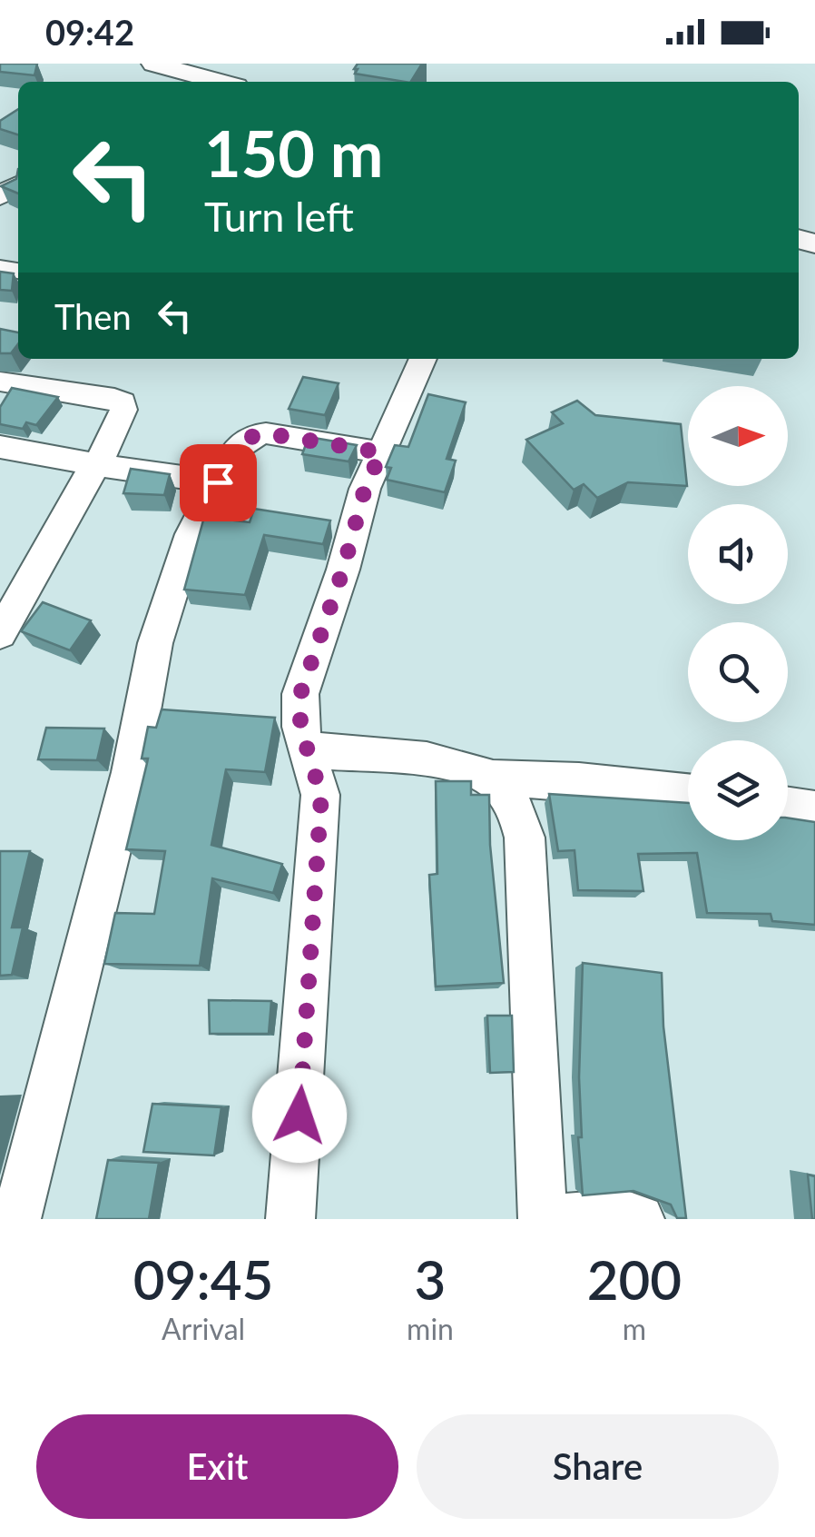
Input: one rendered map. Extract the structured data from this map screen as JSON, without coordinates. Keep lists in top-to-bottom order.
{
  "north": "right",
  "page": {
    "status": "09:42",
    "turn": ["150 m", "Turn left"],
    "then": "Then",
    "eta": [
      "09:45",
      "Arrival",
      "3",
      "min",
      "200",
      "m"
    ],
    "buttons": ["Exit", "Share"]
  }
}
